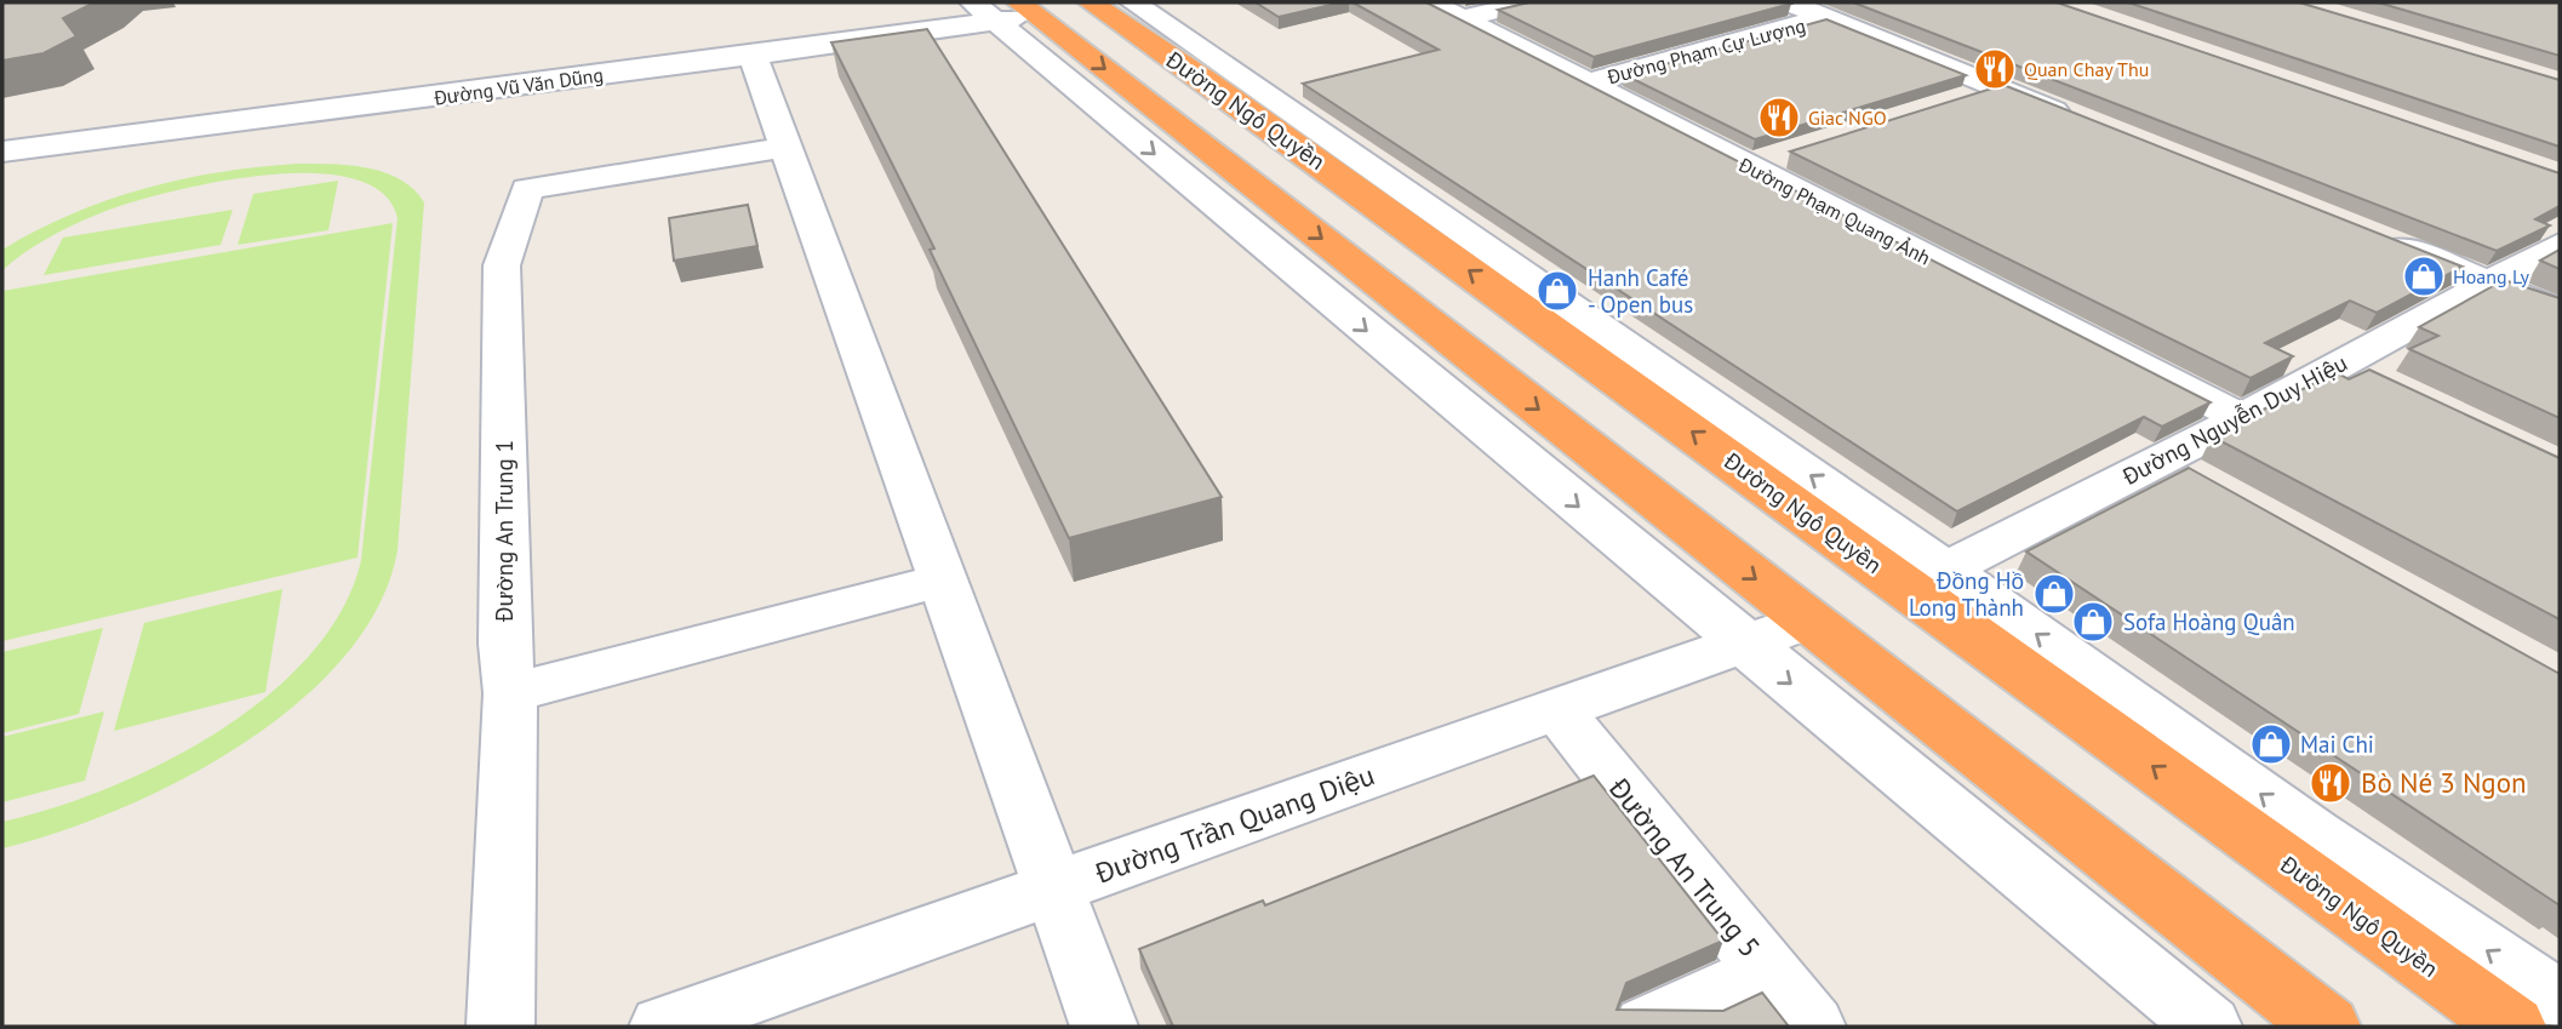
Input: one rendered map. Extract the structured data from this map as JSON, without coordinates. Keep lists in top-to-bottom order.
{
  "streets": {
    "highway": ["Đường Ngô Quyền"],
    "street": [
      "Đường Phạm Cự Lượng",
      "Đường Vũ Văn Dũng",
      "Đường Phạm Quang Ảnh",
      "Đường Nguyễn Duy Hiệu",
      "Đường An Trung 1",
      "Đường Trần Quang Diệu",
      "Đường An Trung 5"
    ]
  },
  "crossings": [
    ["Đường Phạm Cự Lượng", "Đường Phạm Quang Ảnh"],
    ["Đường Ngô Quyền", "Đường Nguyễn Duy Hiệu"],
    ["Đường Phạm Quang Ảnh", "Đường Nguyễn Duy Hiệu"],
    ["Đường Trần Quang Diệu", "Đường An Trung 5"]
  ],
  "places": {
    "restaurant": ["Quan Chay Thu", "Giac NGO", "Bò Né 3 Ngon"],
    "shop": [
      "Hoang Ly",
      "Hanh Café - Open bus",
      "Đồng Hồ Long Thành",
      "Sofa Hoàng Quân",
      "Mai Chi"
    ]
  }
}
